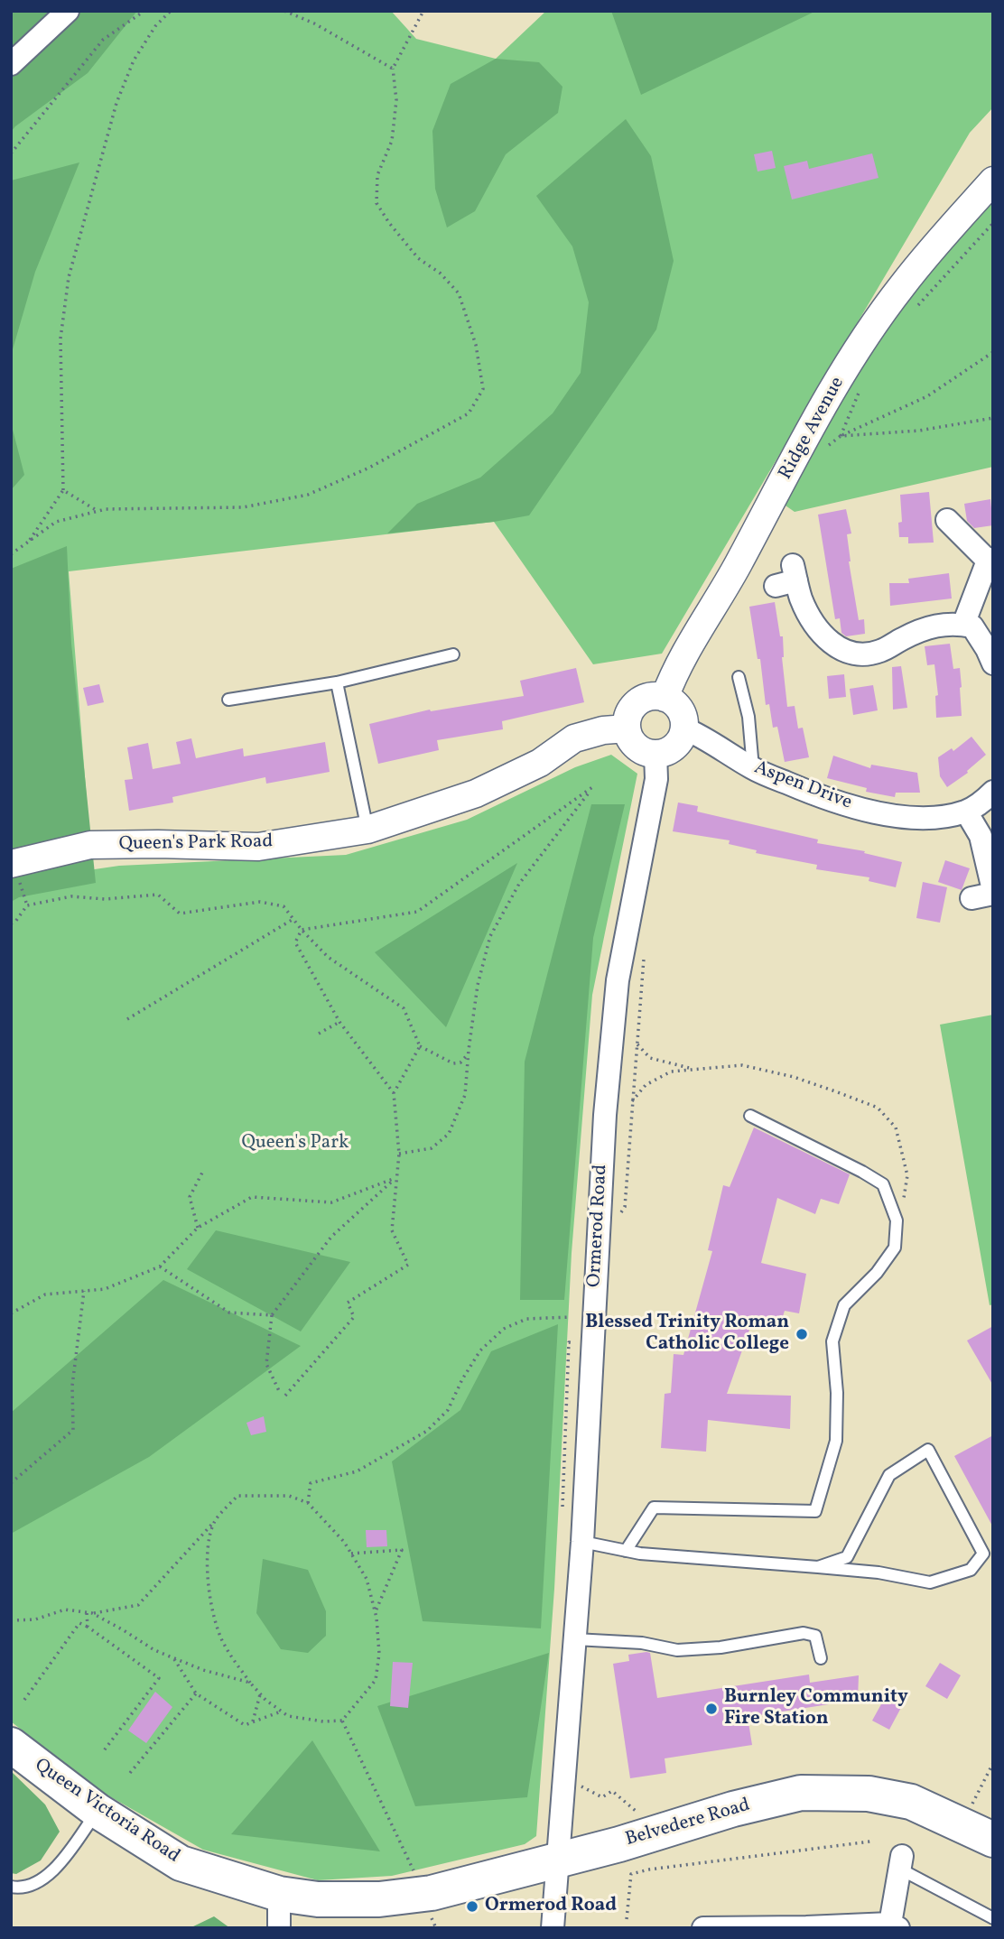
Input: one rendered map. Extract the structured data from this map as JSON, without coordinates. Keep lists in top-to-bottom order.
{
  "streets": {
    "highway": ["Queen Victoria Road", "Belvedere Road"],
    "street": [
      "Ridge Avenue",
      "Aspen Drive",
      "Queen's Park Road",
      "Ormerod Road"
    ]
  },
  "crossings": [
    ["Ridge Avenue", "Aspen Drive"],
    ["Ridge Avenue", "Queen's Park Road"],
    ["Ridge Avenue", "Ormerod Road"],
    ["Aspen Drive", "Queen's Park Road"],
    ["Aspen Drive", "Ormerod Road"],
    ["Queen's Park Road", "Ormerod Road"],
    ["Ormerod Road", "Belvedere Road"],
    ["Queen Victoria Road", "Belvedere Road"]
  ],
  "parks": ["Queen's Park"],
  "places": ["Blessed Trinity Roman Catholic College", "Burnley Community Fire Station", "Ormerod Road"]
}
